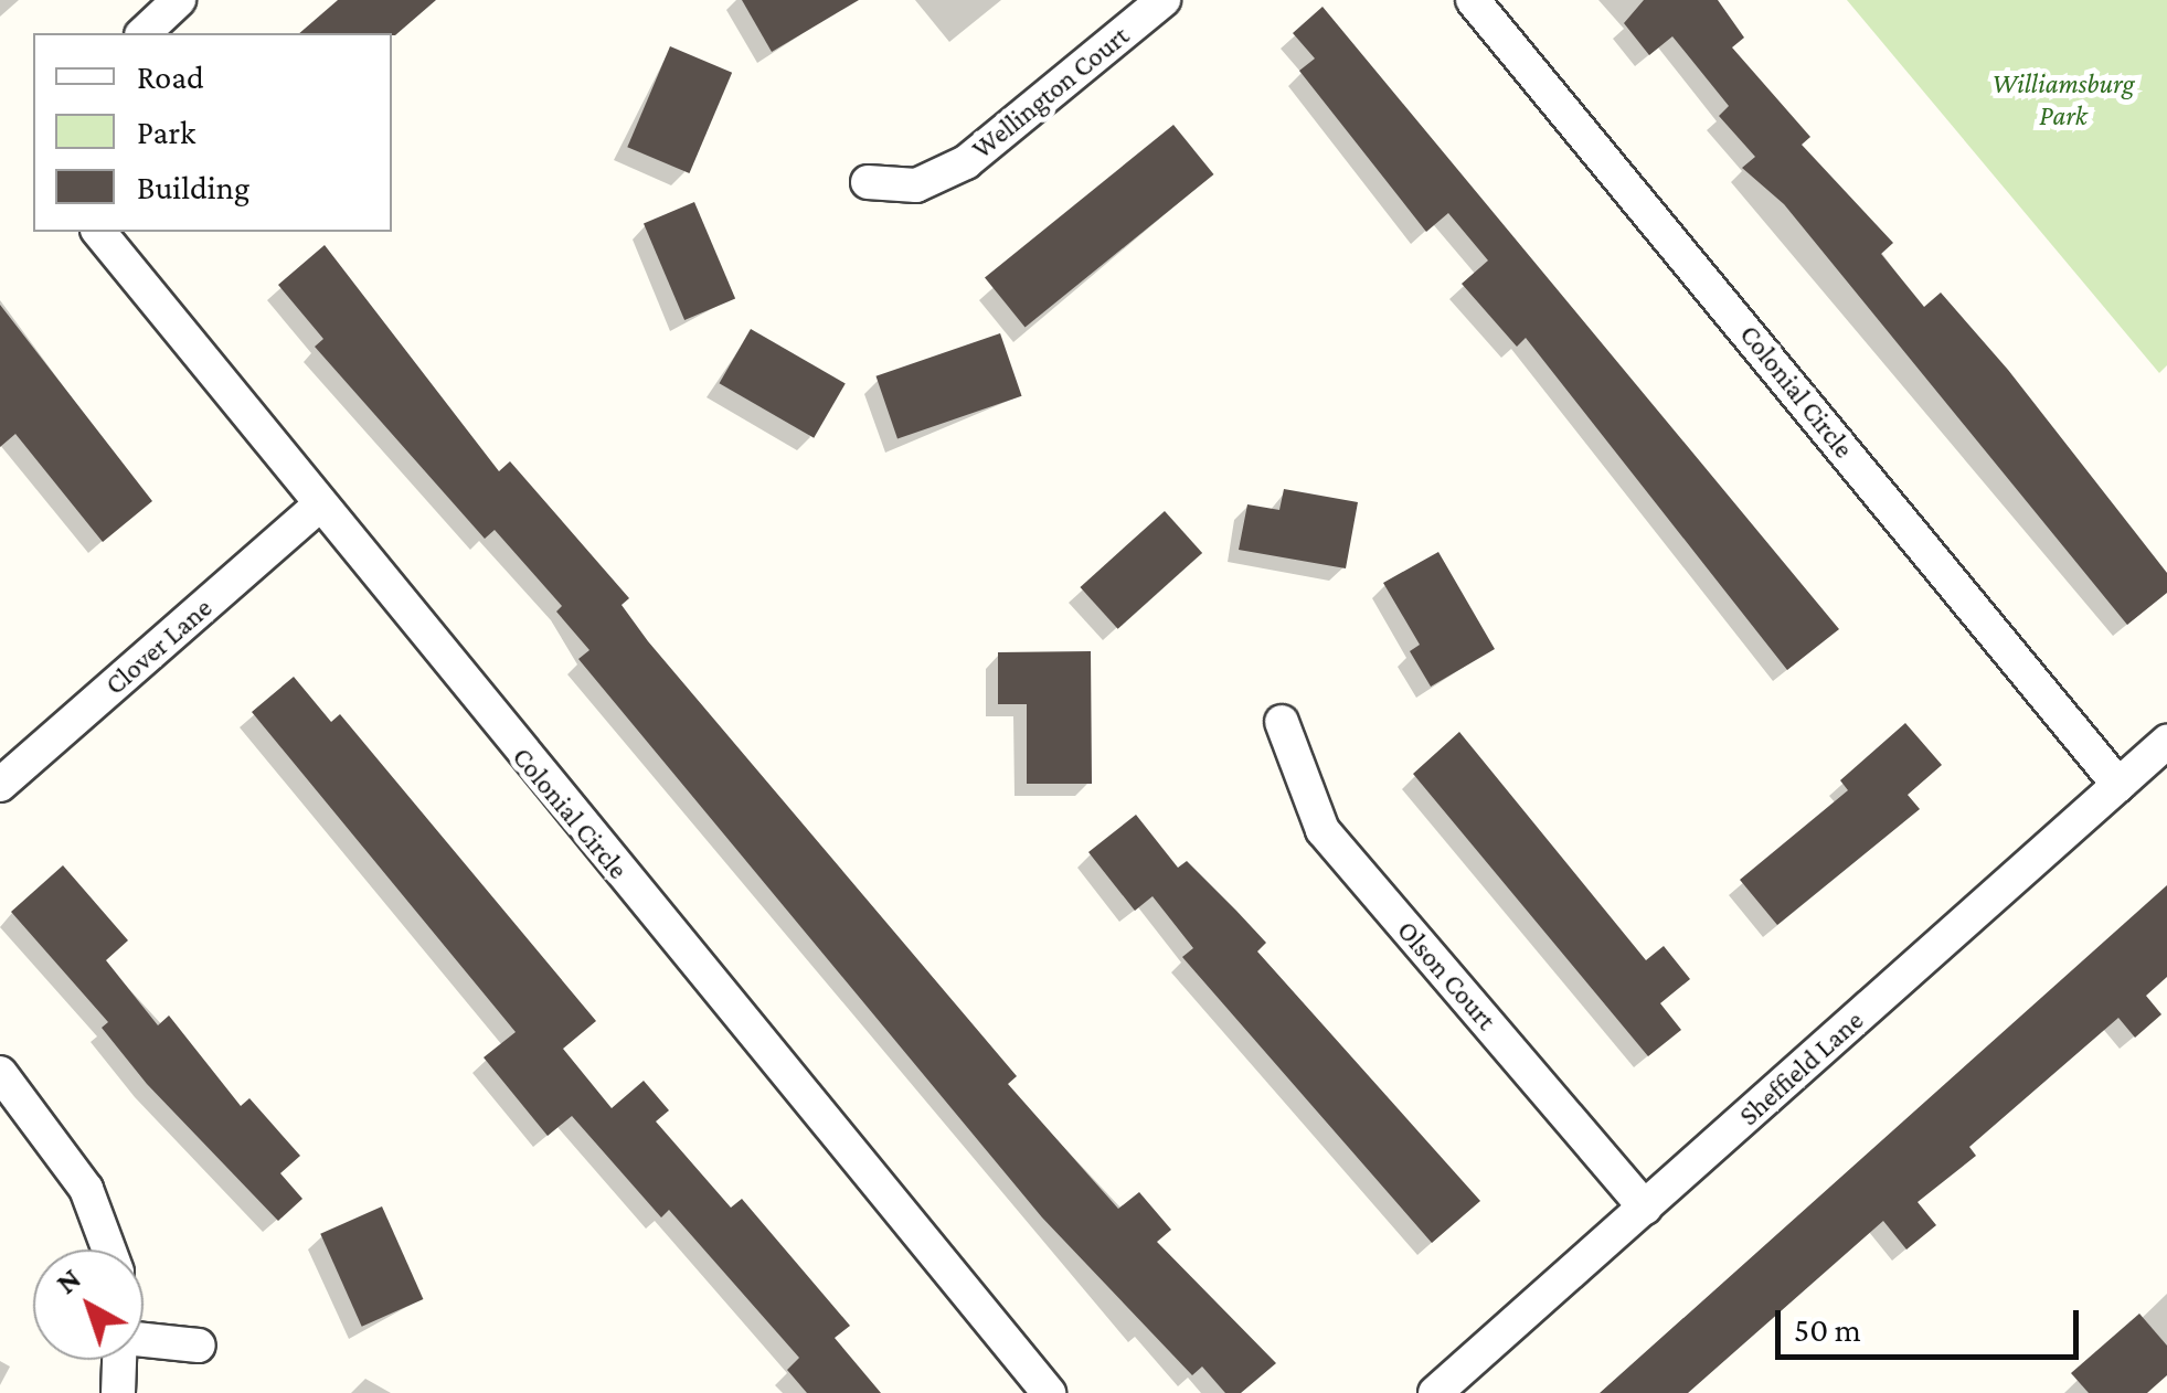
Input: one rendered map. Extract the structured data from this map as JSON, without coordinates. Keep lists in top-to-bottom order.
{
  "streets": {
    "street": [
      "Wellington Court",
      "Colonial Circle",
      "Clover Lane",
      "Olson Court",
      "Sheffield Lane"
    ]
  },
  "crossings": [
    ["Colonial Circle", "Clover Lane"],
    ["Colonial Circle", "Sheffield Lane"],
    ["Olson Court", "Sheffield Lane"]
  ],
  "parks": ["Williamsburg Park"],
  "legend": ["Road", "Park", "Building"],
  "scale_bar": "50 m",
  "north": "top left"
}
